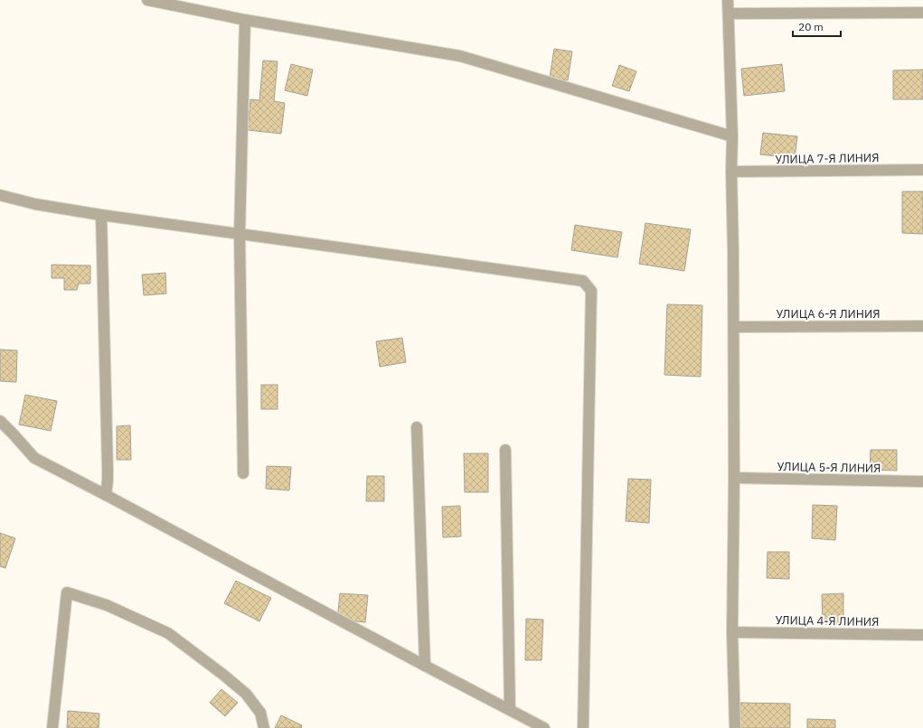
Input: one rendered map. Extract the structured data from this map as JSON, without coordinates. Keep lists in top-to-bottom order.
{
  "streets": {
    "street": [
      "УЛИЦА 7-Я ЛИНИЯ",
      "УЛИЦА 6-Я ЛИНИЯ",
      "УЛИЦА 5-Я ЛИНИЯ",
      "УЛИЦА 4-Я ЛИНИЯ"
    ]
  },
  "scale_bar": "20 m"
}
